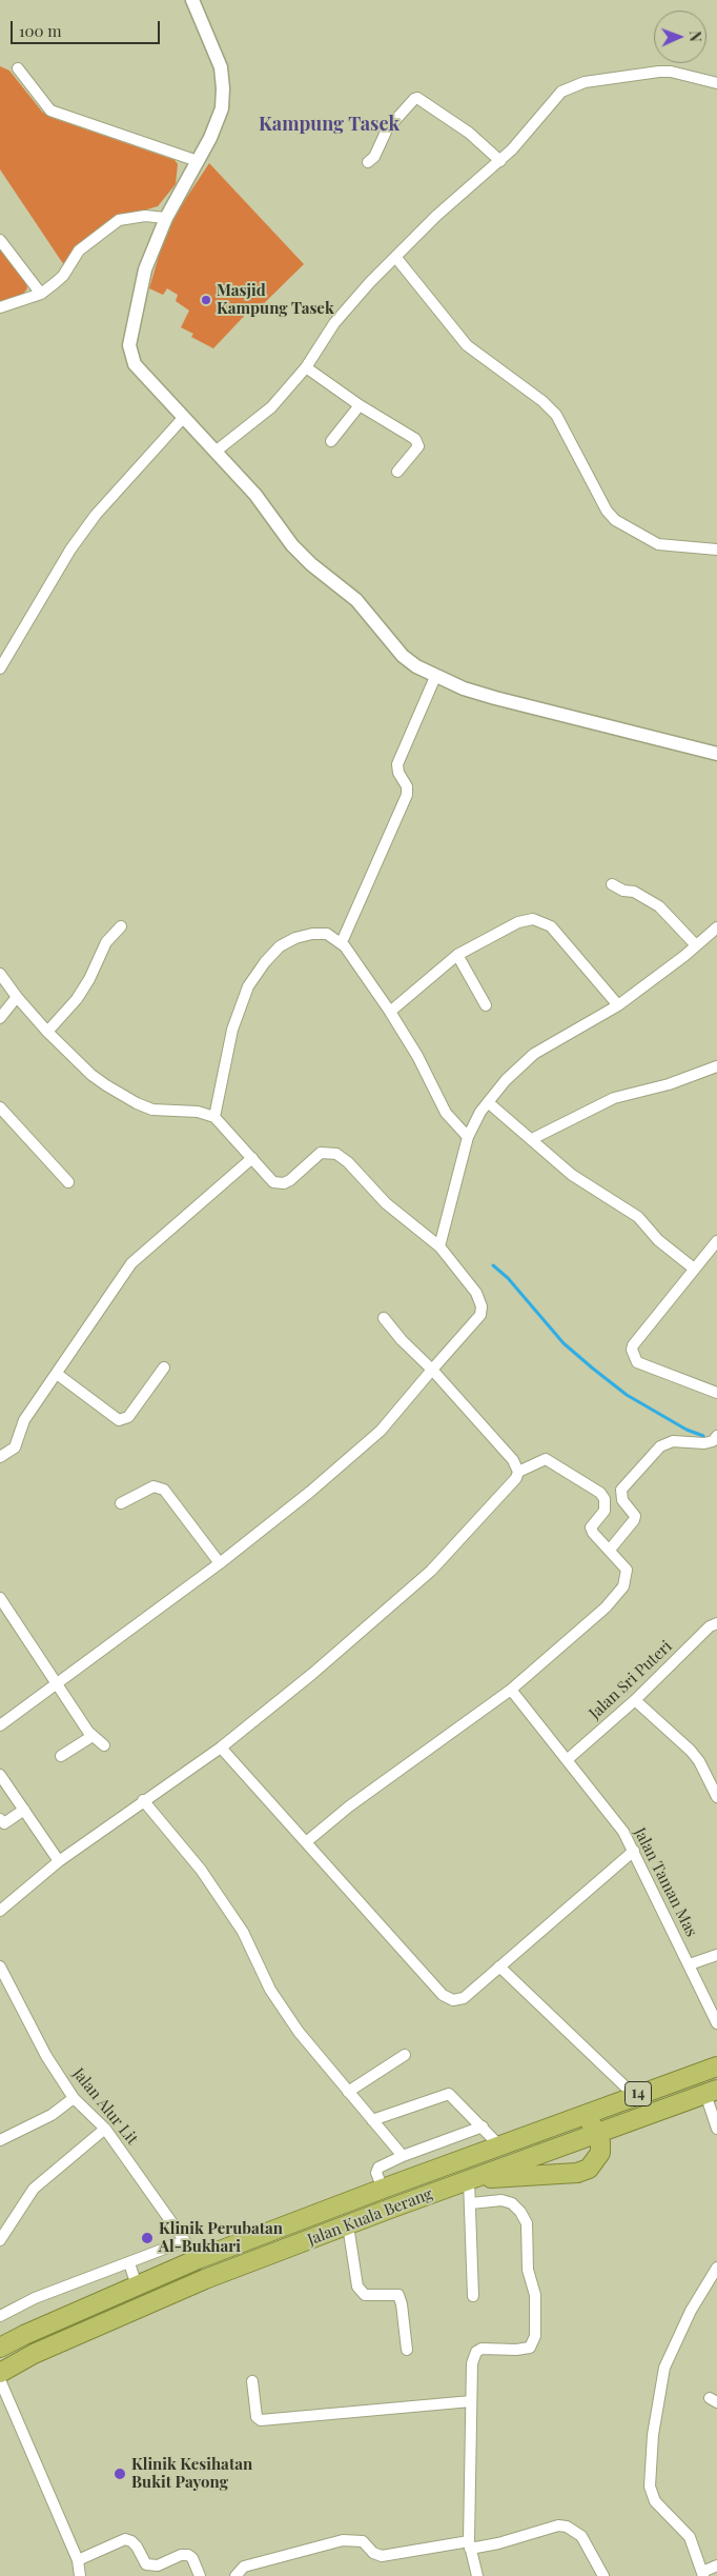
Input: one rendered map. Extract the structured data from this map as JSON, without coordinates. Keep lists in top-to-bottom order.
{
  "streets": {
    "highway": ["14", "Jalan Kuala Berang"],
    "street": ["Jalan Sri Puteri", "Jalan Taman Mas", "Jalan Alur Lit"]
  },
  "crossings": [
    ["Jalan Sri Puteri", "Jalan Taman Mas"],
    ["Jalan Alur Lit", "Jalan Kuala Berang"]
  ],
  "districts": ["Kampung Tasek"],
  "places": ["Masjid Kampung Tasek", "Klinik Perubatan Al-Bukhari", "Klinik Kesihatan Bukit Payong"],
  "scale_bar": "100 m",
  "north": "right"
}
